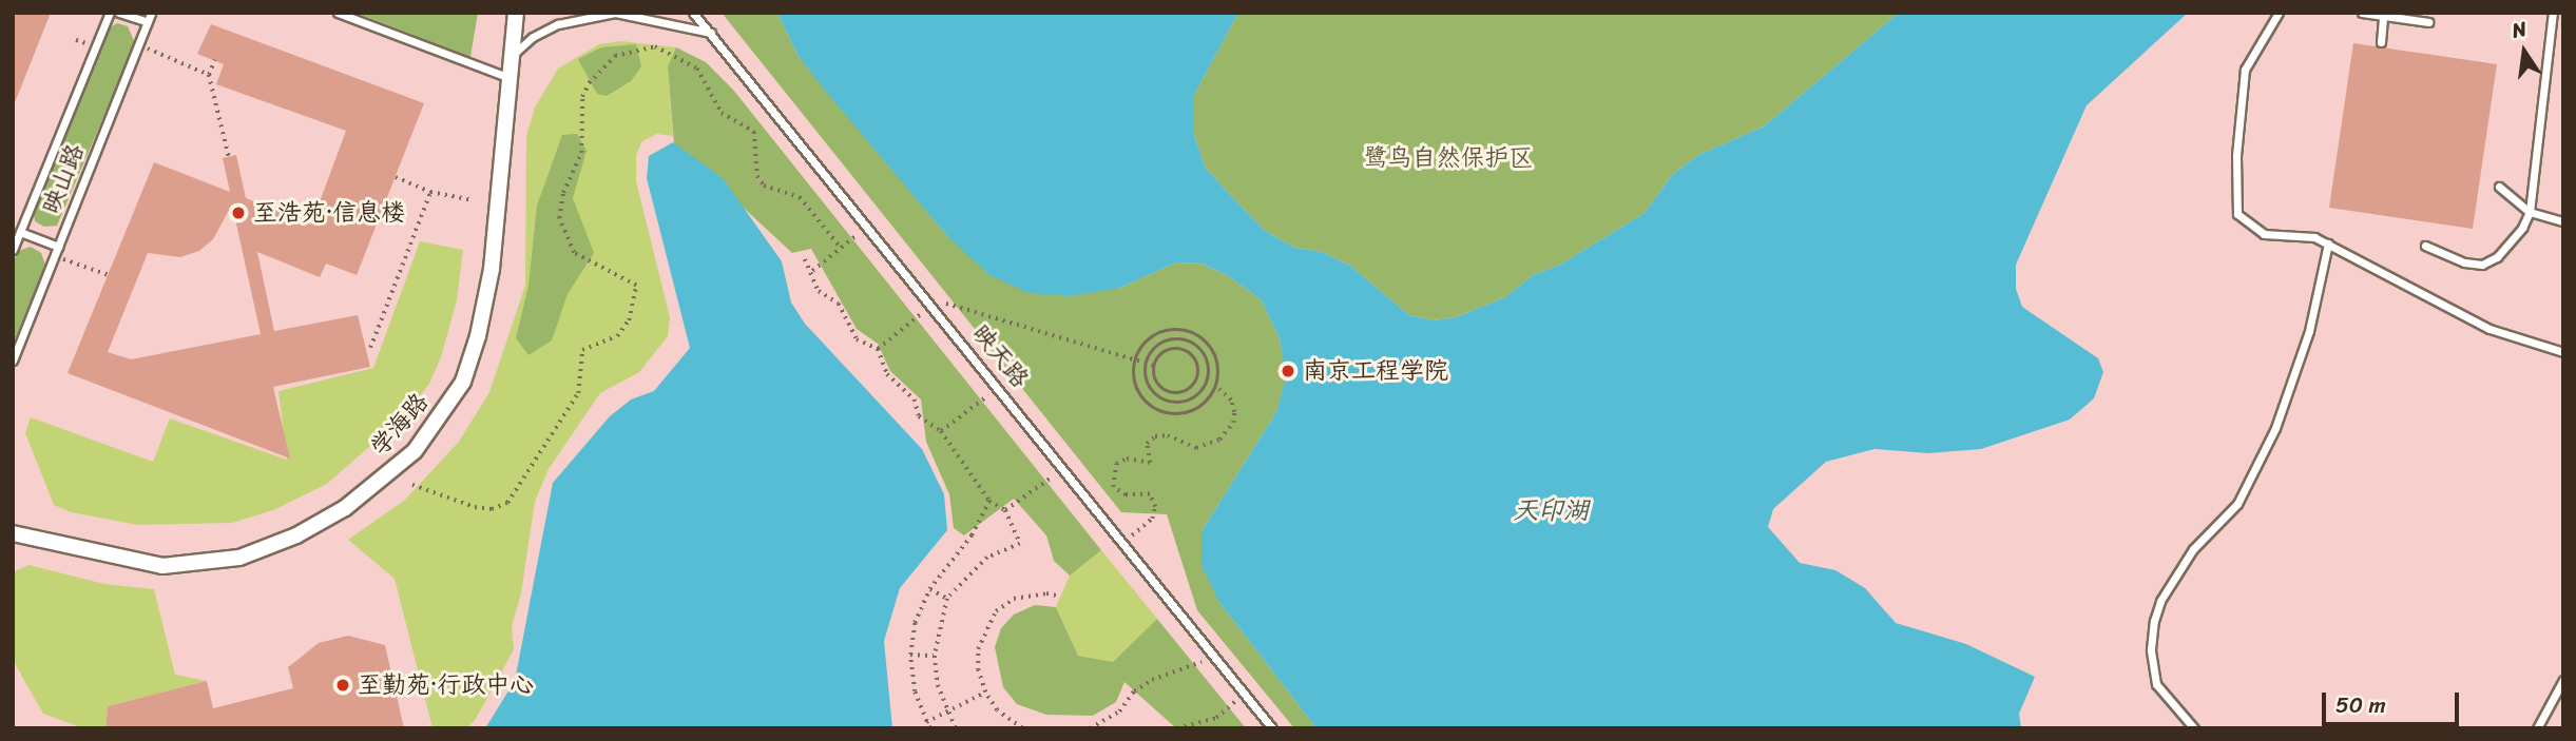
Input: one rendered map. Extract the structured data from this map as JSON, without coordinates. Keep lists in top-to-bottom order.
{
  "streets": {
    "street": ["学海路"],
    "lane": ["映山路", "映天路"]
  },
  "water": ["天印湖"],
  "parks": ["鹭鸟自然保护区"],
  "places": ["至浩苑·信息楼", "南京工程学院", "至勤苑·行政中心"],
  "scale_bar": "50 m",
  "north": "top"
}
